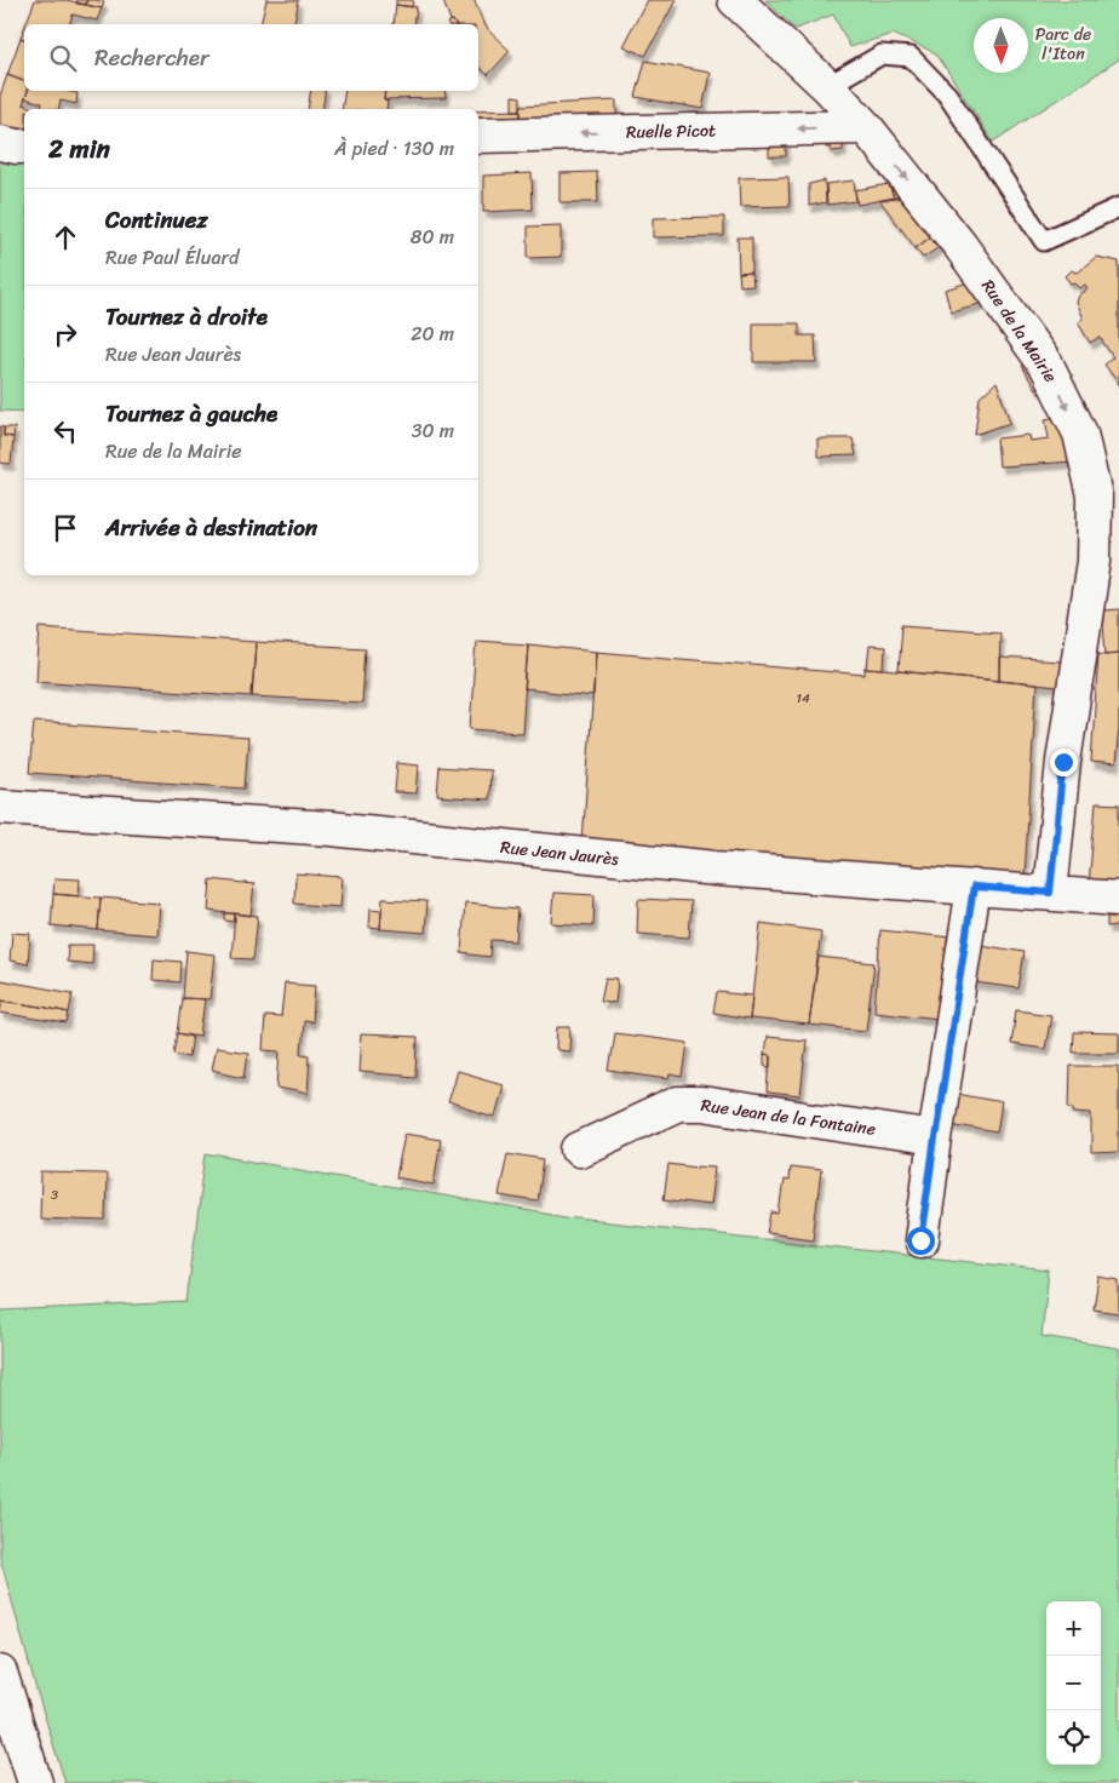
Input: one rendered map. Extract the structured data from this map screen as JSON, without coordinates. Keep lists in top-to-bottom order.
{
  "streets": {
    "street": [
      "Ruelle Picot",
      "Rue de la Mairie",
      "Rue Jean Jaurès",
      "Rue Jean de la Fontaine"
    ]
  },
  "crossings": [
    ["Ruelle Picot", "Rue de la Mairie"],
    ["Rue de la Mairie", "Rue Jean Jaurès"]
  ],
  "one_way": ["Ruelle Picot", "Rue de la Mairie"],
  "parks": ["Parc de l'Iton"],
  "house_numbers": ["14", "3"],
  "north": "bottom",
  "page": {
    "search": "Rechercher",
    "heading": ["2 min", "À pied · 130 m"],
    "list": [
      ["Continuez", "Rue Paul Éluard", "80 m"],
      ["Tournez à droite", "Rue Jean Jaurès", "20 m"],
      ["Tournez à gauche", "Rue de la Mairie", "30 m"],
      "Arrivée à destination"
    ],
    "map_buttons": ["+", "−"]
  }
}
